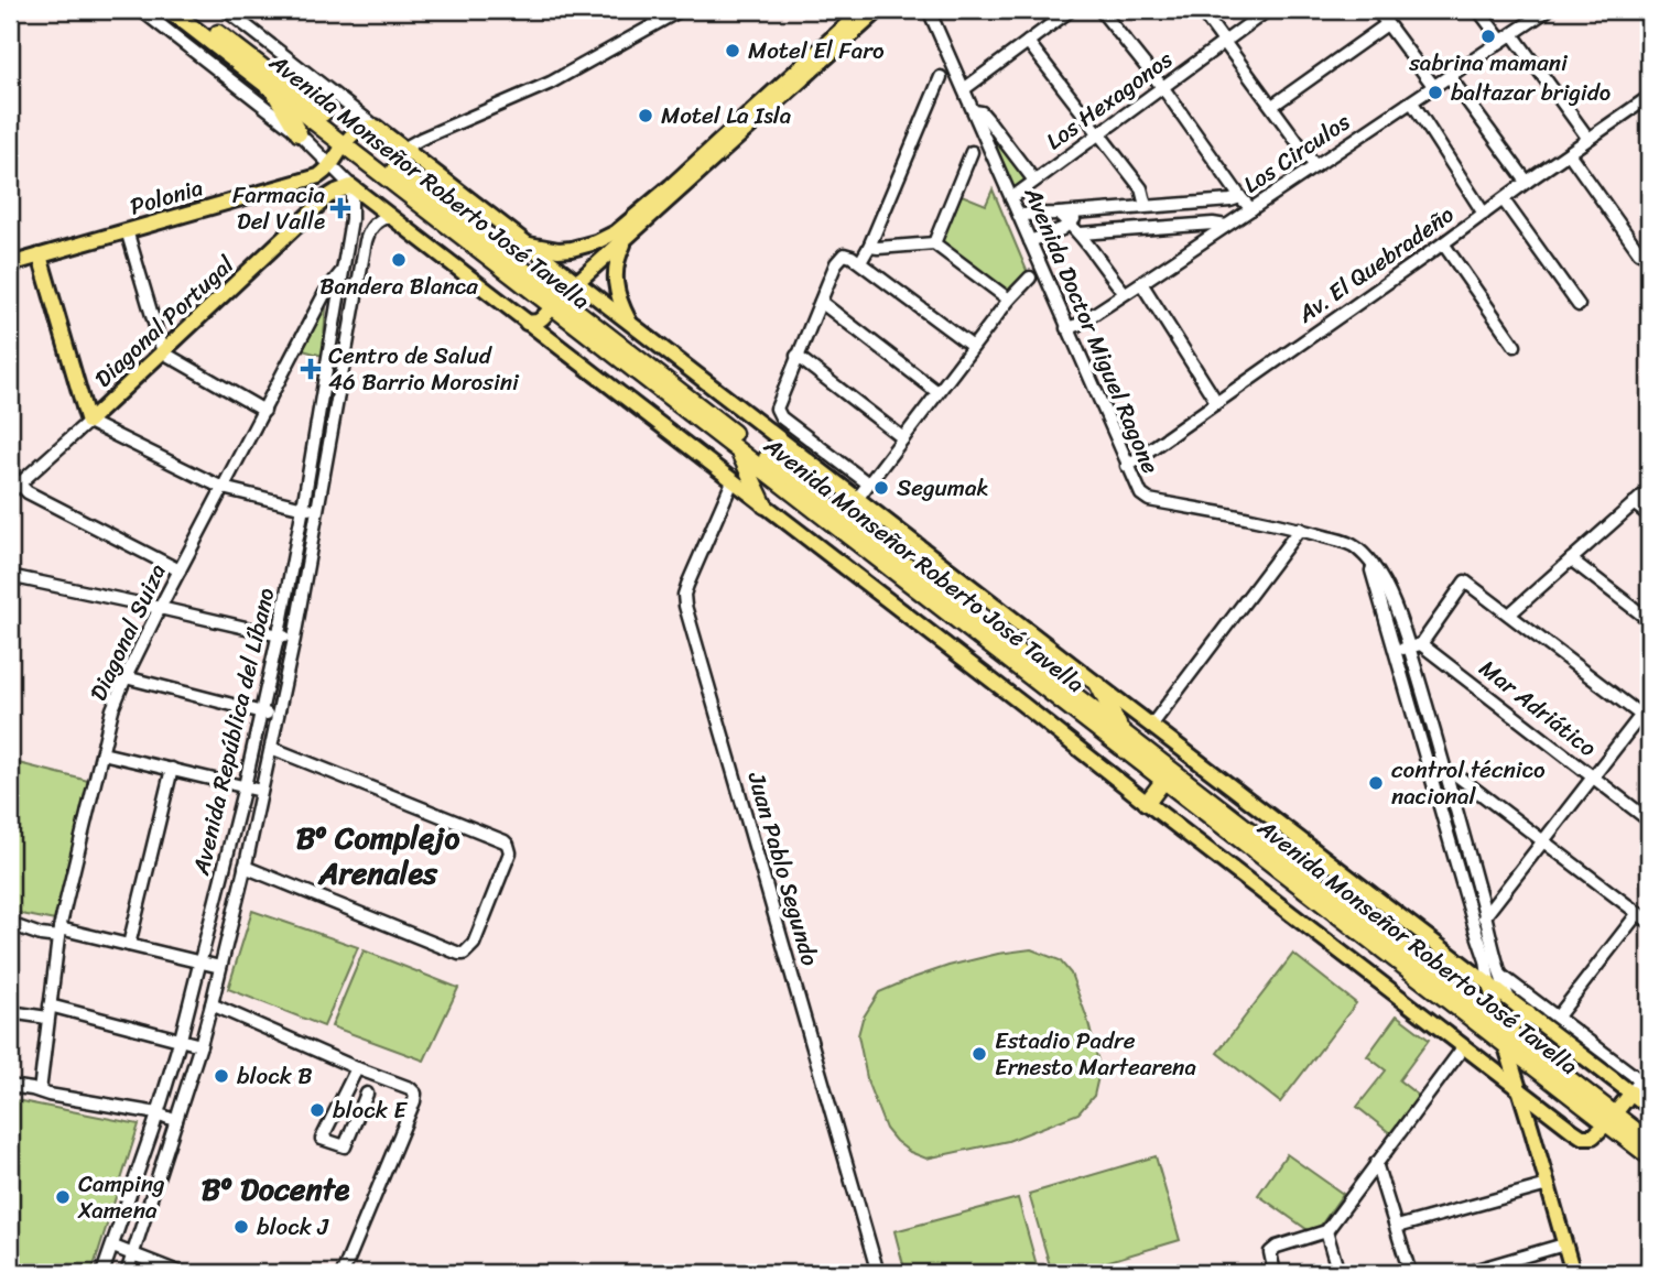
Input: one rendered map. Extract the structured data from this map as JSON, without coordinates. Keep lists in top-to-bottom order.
{
  "streets": {
    "highway": ["Avenida Monseñor Roberto José Tavella"],
    "main road": ["Polonia", "Diagonal Portugal"],
    "street": [
      "Los Hexagonos",
      "Los Circulos",
      "Av. El Quebradeño",
      "Avenida Doctor Miguel Ragone",
      "Diagonal Suiza",
      "Mar Adriático",
      "Avenida República del Líbano",
      "Juan Pablo Segundo"
    ]
  },
  "crossings": [
    ["Los Hexagonos", "Avenida Doctor Miguel Ragone"],
    ["Los Circulos", "Avenida Doctor Miguel Ragone"],
    ["Av. El Quebradeño", "Avenida Doctor Miguel Ragone"],
    ["Diagonal Portugal", "Avenida República del Líbano"],
    ["Diagonal Suiza", "Avenida República del Líbano"]
  ],
  "districts": ["Bº Complejo Arenales", "Bº Docente"],
  "places": {
    "other": [
      "sabrina mamani",
      "Motel El Faro",
      "baltazar brigido",
      "Motel La Isla",
      "Bandera Blanca",
      "Segumak",
      "control técnico nacional",
      "Estadio Padre Ernesto Martearena",
      "block B",
      "block E",
      "Camping Xamena",
      "block J"
    ],
    "health": ["Farmacia Del Valle", "Centro de Salud 46 Barrio Morosini"]
  }
}
